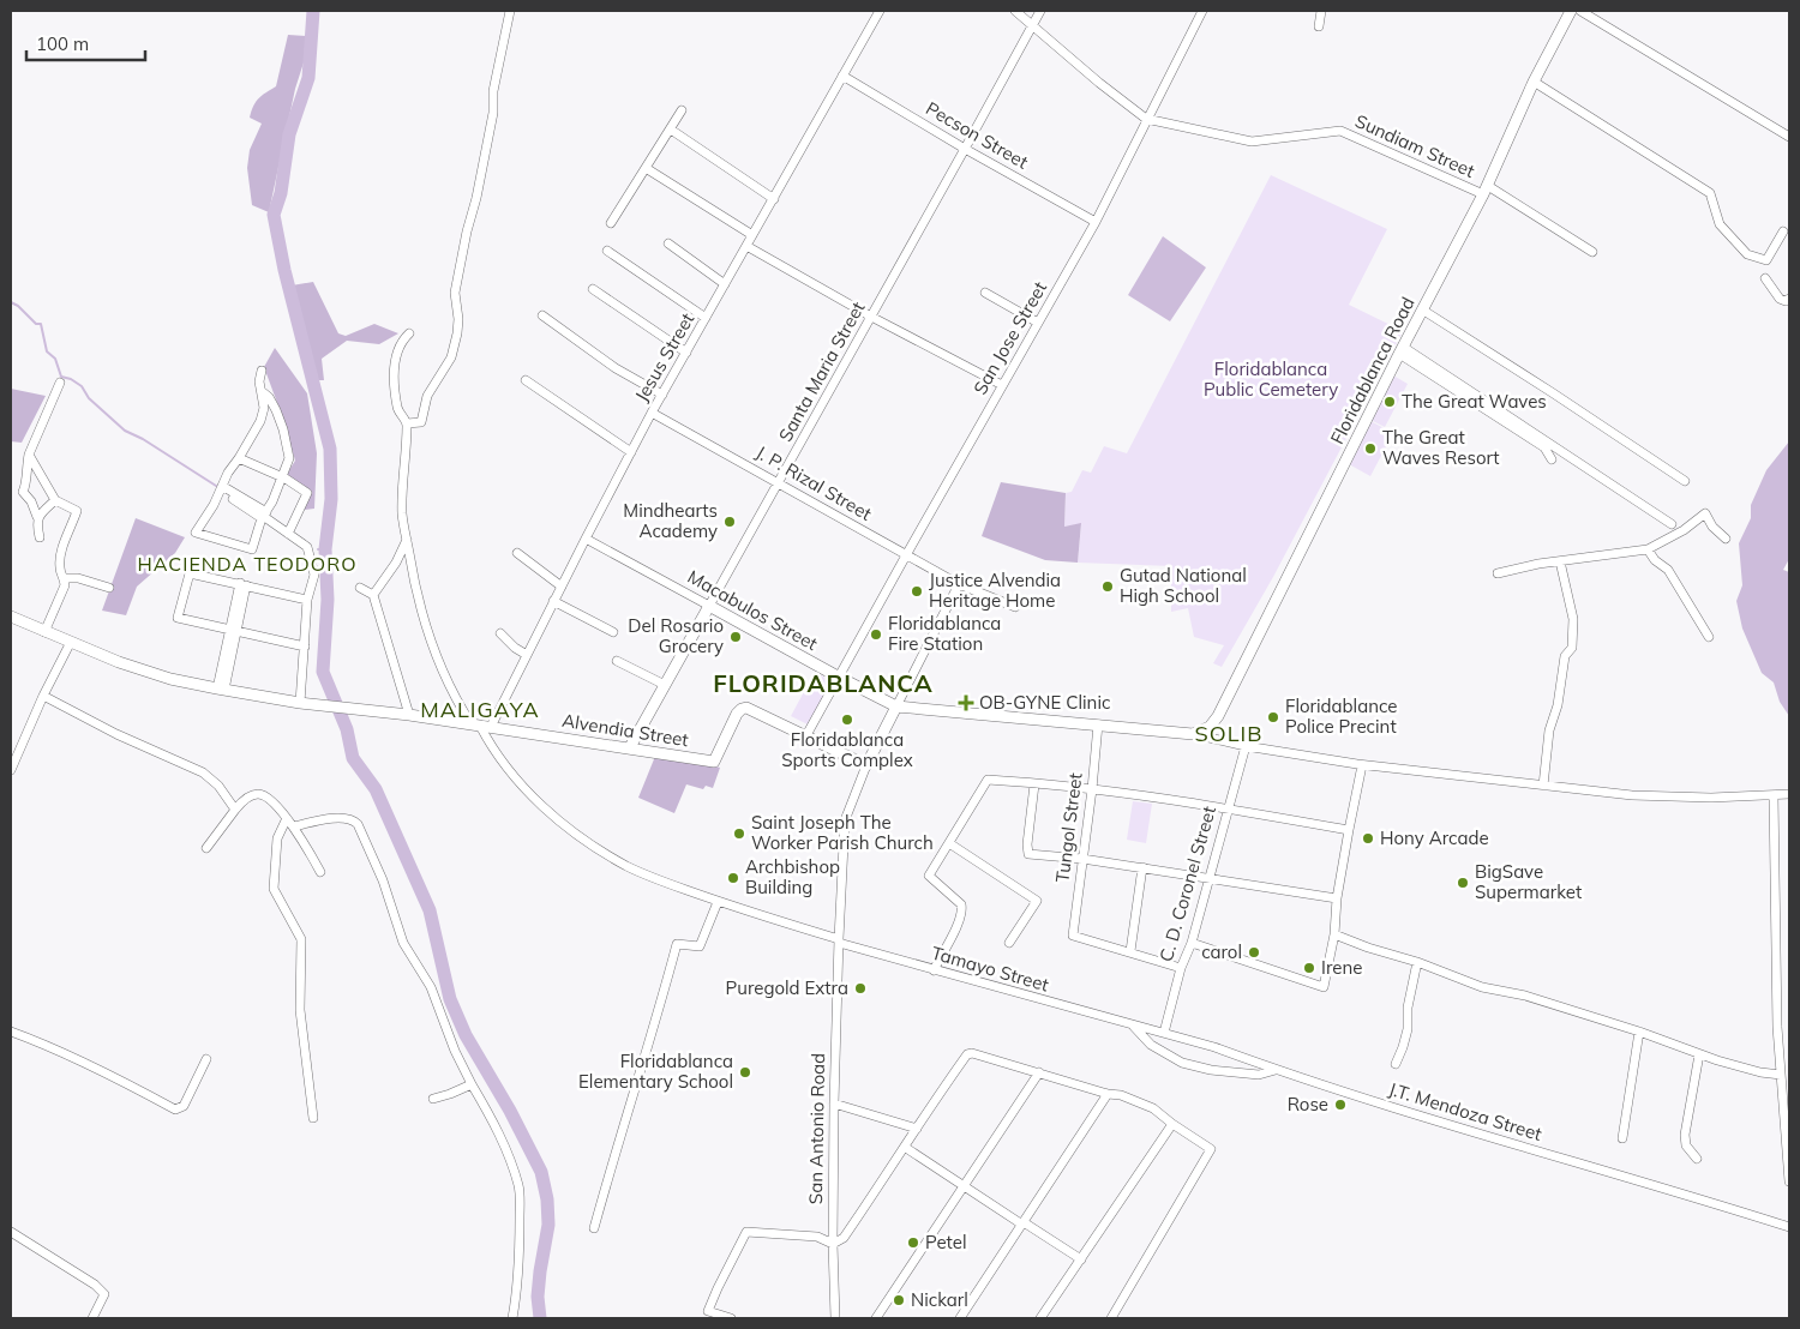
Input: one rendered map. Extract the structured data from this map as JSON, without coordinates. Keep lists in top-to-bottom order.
{
  "streets": {
    "main road": [
      "Floridablanca Road",
      "Santa Maria Street",
      "Macabulos Street",
      "Alvendia Street"
    ],
    "street": [
      "Pecson Street",
      "Sundiam Street",
      "San Jose Street",
      "Jesus Street",
      "J. P. Rizal Street",
      "Tungol Street",
      "C. D. Coronel Street",
      "Tamayo Street",
      "J.T. Mendoza Street",
      "San Antonio Road"
    ]
  },
  "crossings": [
    ["Pecson Street", "San Jose Street"],
    ["Pecson Street", "Jesus Street"],
    ["Pecson Street", "Santa Maria Street"],
    ["Sundiam Street", "San Jose Street"],
    ["Sundiam Street", "Floridablanca Road"],
    ["Sundiam Street", "Santa Maria Street"],
    ["San Jose Street", "J. P. Rizal Street"],
    ["San Jose Street", "Macabulos Street"],
    ["San Jose Street", "Alvendia Street"],
    ["Jesus Street", "J. P. Rizal Street"],
    ["Jesus Street", "Macabulos Street"],
    ["Jesus Street", "Alvendia Street"],
    ["Jesus Street", "Tamayo Street"],
    ["Floridablanca Road", "Macabulos Street"],
    ["Santa Maria Street", "J. P. Rizal Street"],
    ["Santa Maria Street", "Macabulos Street"],
    ["Santa Maria Street", "Alvendia Street"],
    ["Macabulos Street", "Tungol Street"],
    ["Alvendia Street", "Tamayo Street"],
    ["C. D. Coronel Street", "J.T. Mendoza Street"],
    ["Tamayo Street", "J.T. Mendoza Street"],
    ["Tamayo Street", "San Antonio Road"]
  ],
  "districts": [
    "HACIENDA TEODORO",
    "FLORIDABLANCA",
    "MALIGAYA",
    "SOLIB"
  ],
  "parks": ["Floridablanca Public Cemetery"],
  "places": {
    "other": [
      "The Great Waves",
      "The Great Waves Resort",
      "Mindhearts Academy",
      "Gutad National High School",
      "Justice Alvendia Heritage Home",
      "Floridablanca Fire Station",
      "Del Rosario Grocery",
      "Floridablance Police Precint",
      "Floridablanca Sports Complex",
      "Saint Joseph The Worker Parish Church",
      "Hony Arcade",
      "Archbishop Building",
      "BigSave Supermarket",
      "carol",
      "Irene",
      "Puregold Extra",
      "Floridablanca Elementary School",
      "Rose",
      "Petel",
      "Nickarl"
    ],
    "health": ["OB-GYNE Clinic"]
  },
  "scale_bar": "100 m"
}
